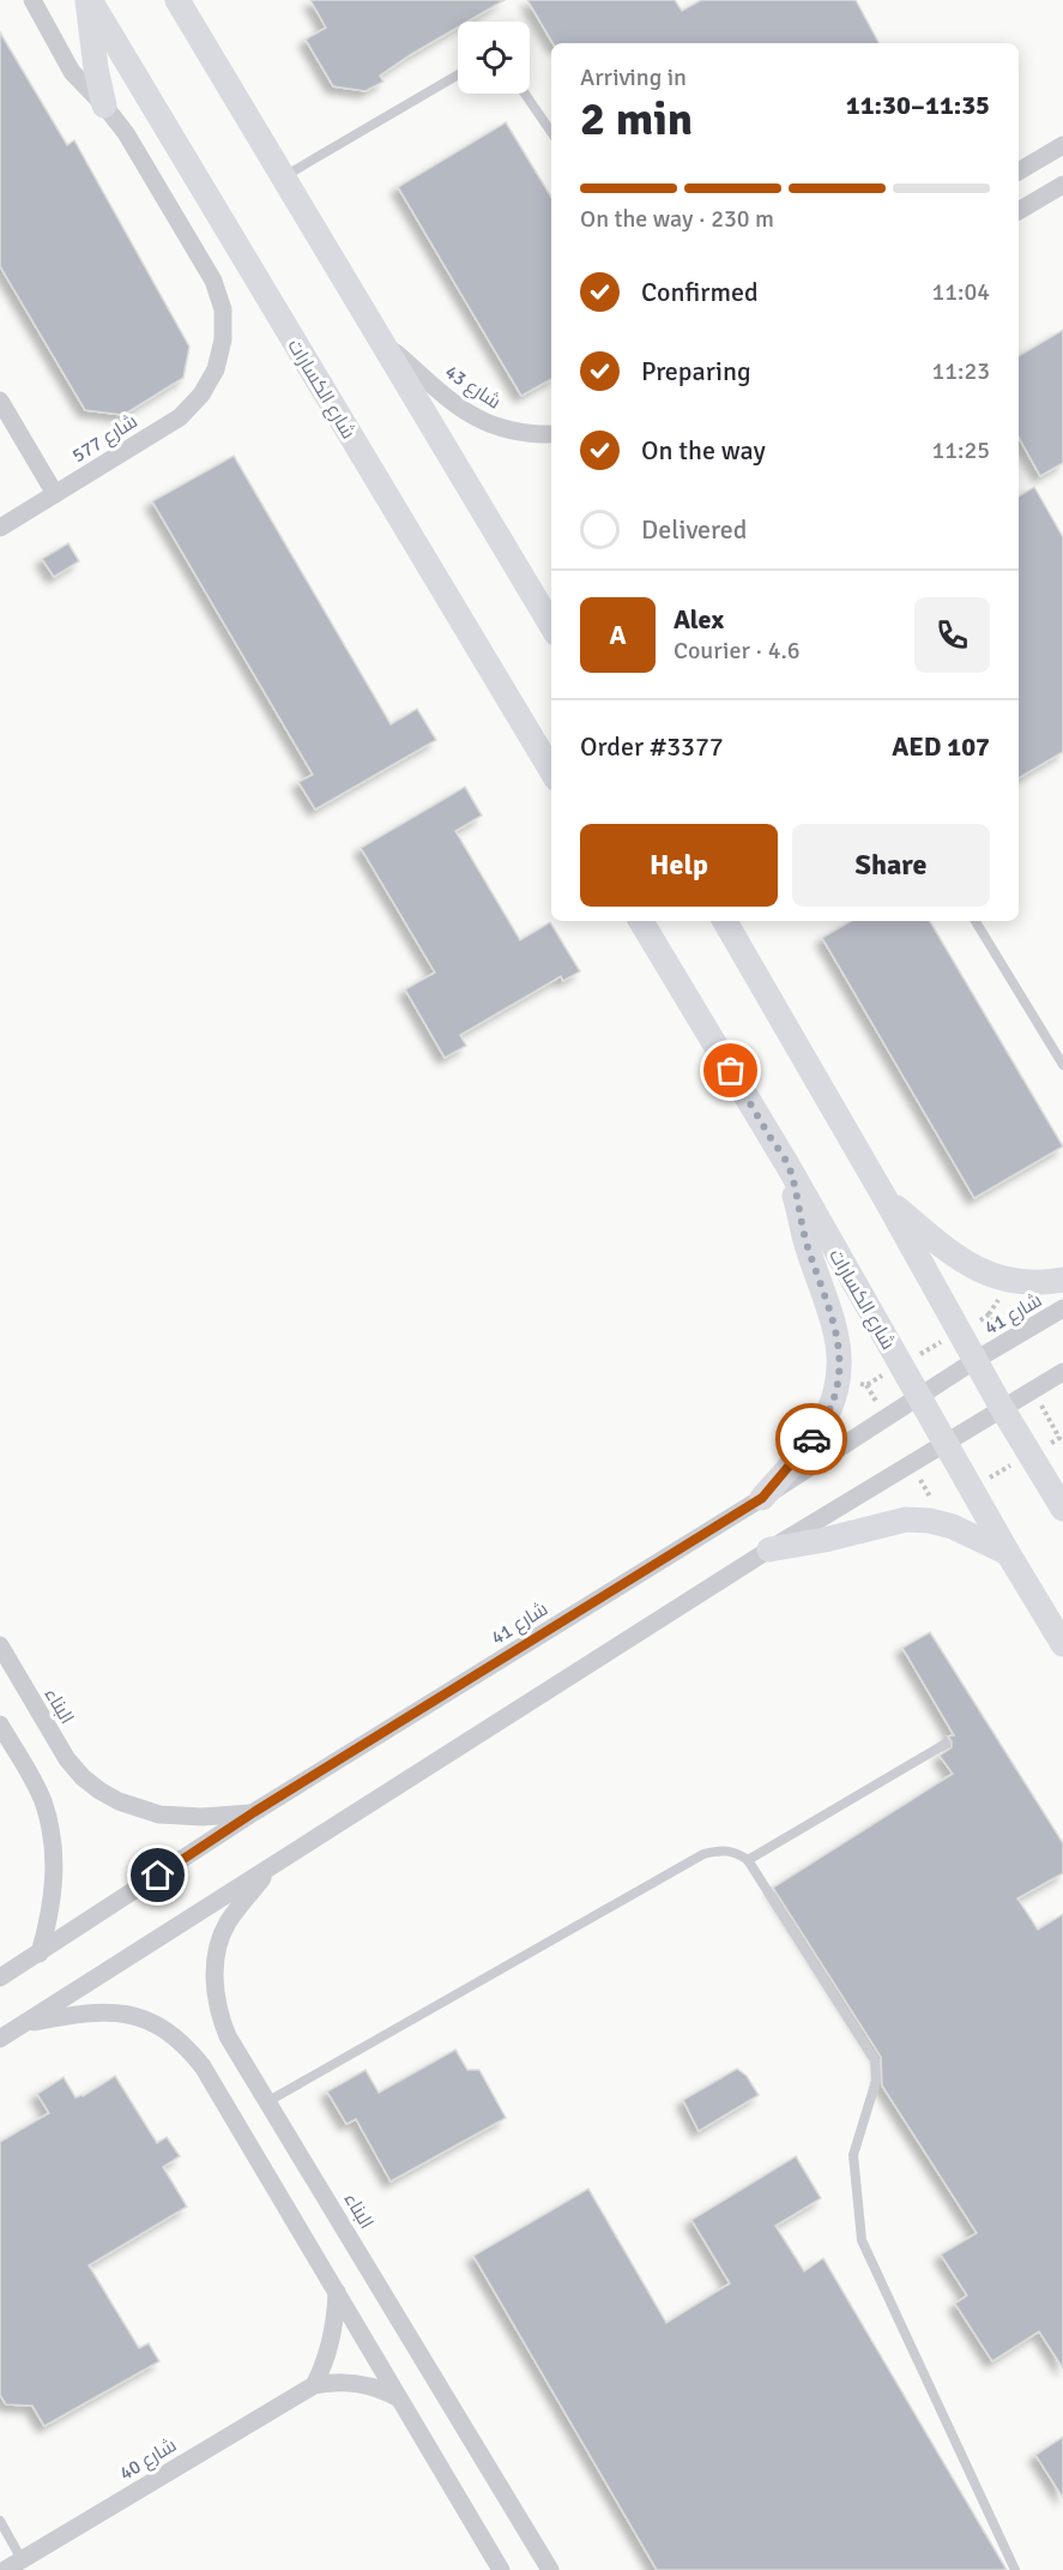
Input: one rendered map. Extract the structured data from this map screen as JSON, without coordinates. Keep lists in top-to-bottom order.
{
  "streets": {
    "street": [
      "شارع 43",
      "شارع الكسارات",
      "شارع 577",
      "شارع 41",
      "البناء",
      "شارع 40"
    ]
  },
  "crossings": [
    ["شارع الكسارات", "شارع 41"],
    ["شارع 41", "البناء"]
  ],
  "page": {
    "heading": ["2 min", "Arriving in", "11:30–11:35"],
    "panel": [
      "Alex",
      "Courier · 4.6",
      "Order #3377",
      "AED 107"
    ],
    "bar": "On the way · 230 m",
    "list": [
      ["Confirmed", "11:04"],
      ["Preparing", "11:23"],
      ["On the way", "11:25"],
      "Delivered"
    ],
    "round": "A",
    "buttons": ["Help", "Share"]
  }
}
